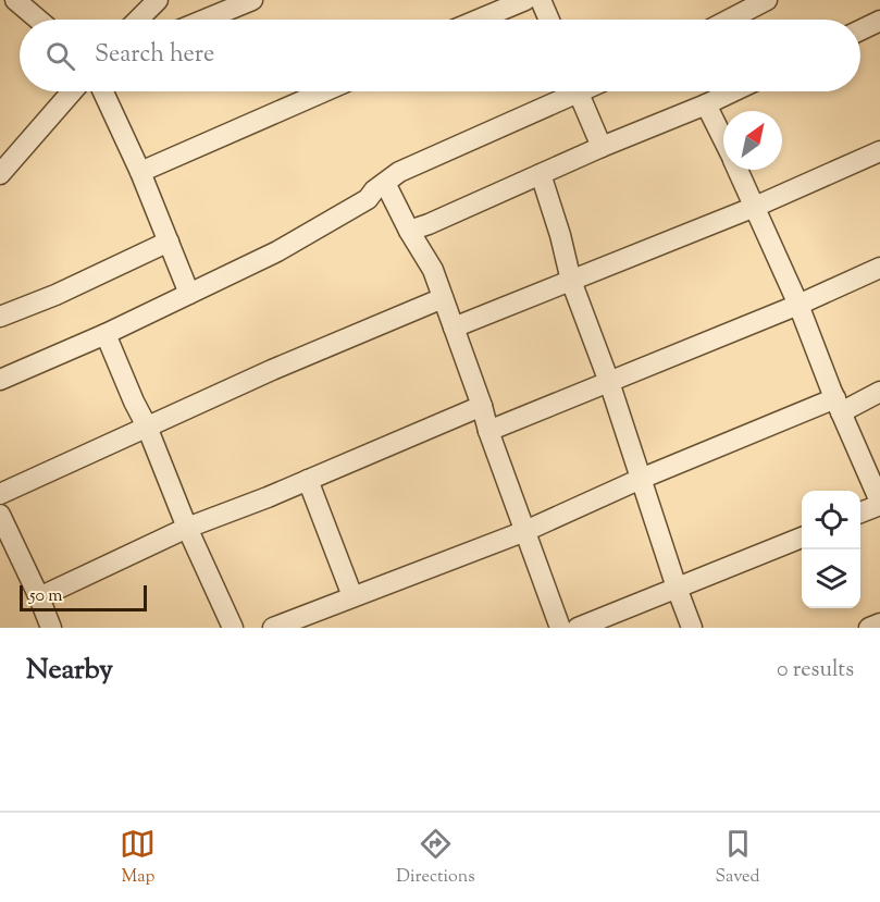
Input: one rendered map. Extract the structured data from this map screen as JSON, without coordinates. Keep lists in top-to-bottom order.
{
  "scale_bar": "50 m",
  "north": "top right",
  "page": {
    "search": "Search here",
    "scale": "50 m",
    "heading": ["Nearby", "0 results"],
    "nav": ["Map", "Directions", "Saved"]
  }
}
